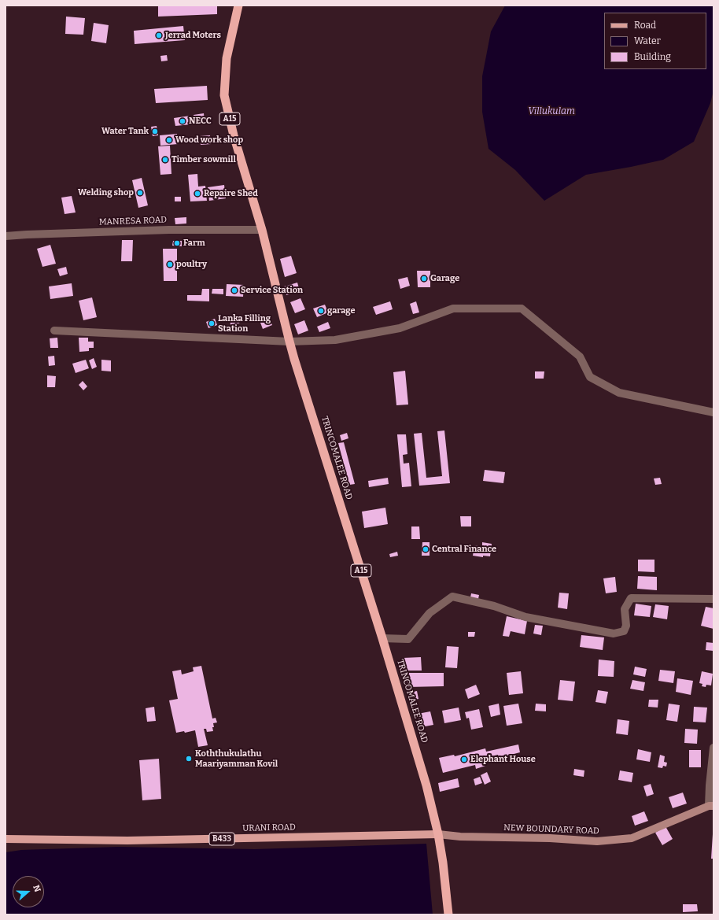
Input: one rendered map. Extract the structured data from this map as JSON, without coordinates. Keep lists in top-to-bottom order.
{
  "streets": {
    "highway": ["A15", "TRINCOMALEE ROAD"],
    "main road": ["URANI ROAD", "NEW BOUNDARY ROAD", "B433"],
    "street": ["MANRESA ROAD"]
  },
  "crossings": [
    ["MANRESA ROAD", "TRINCOMALEE ROAD"],
    ["TRINCOMALEE ROAD", "URANI ROAD"],
    ["TRINCOMALEE ROAD", "NEW BOUNDARY ROAD"],
    ["URANI ROAD", "NEW BOUNDARY ROAD"]
  ],
  "water": ["Villukulam"],
  "places": [
    "Jerrad Moters",
    "NECC",
    "Water Tank",
    "Wood work shop",
    "Timber sowmill",
    "Welding shop",
    "Repaire Shed",
    "Farm",
    "poultry",
    "Garage",
    "Service Station",
    "garage",
    "Lanka Filling Station",
    "Central Finance",
    "Koththukulathu Maariyamman Kovil",
    "Elephant House"
  ],
  "legend": ["Road", "Water", "Building"],
  "north": "right"
}
